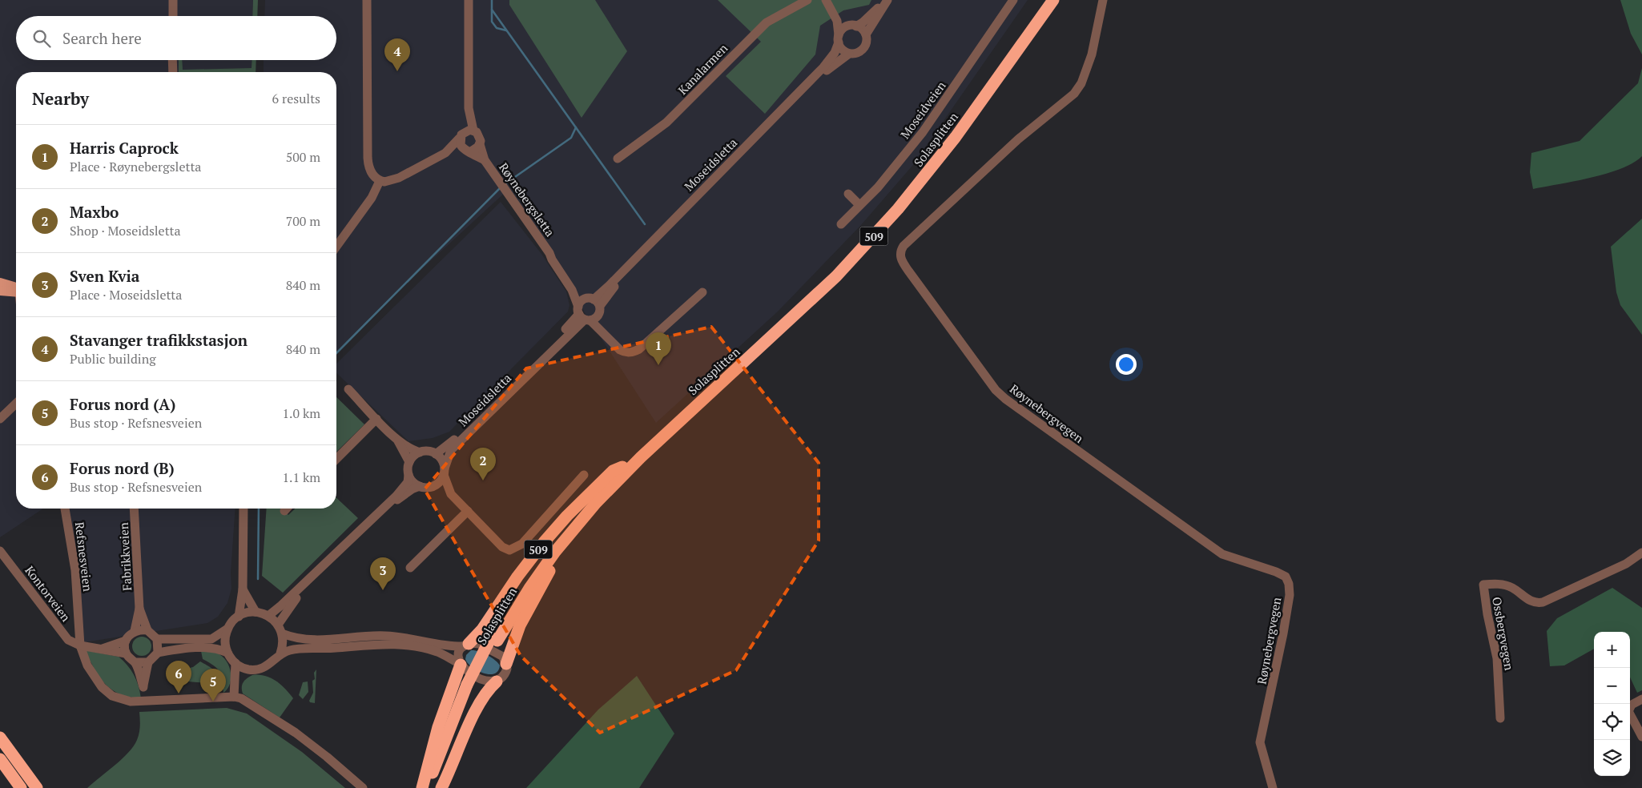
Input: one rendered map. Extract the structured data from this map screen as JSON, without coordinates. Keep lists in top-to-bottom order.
{
  "streets": {
    "highway": ["Solasplitten", "509"],
    "street": [
      "Kanalarmen",
      "Moseidveien",
      "Moseidsletta",
      "Røynebergsletta",
      "Røynebergvegen",
      "Refsnesveien",
      "Fabrikkveien",
      "Kontorveien",
      "Ossbergvegen"
    ]
  },
  "crossings": [
    ["Solasplitten", "509"],
    ["Moseidsletta", "Røynebergsletta"],
    ["Refsnesveien", "Kontorveien"]
  ],
  "page": {
    "search": "Search here",
    "pins": [
      "4",
      "1",
      "2",
      "3",
      "6",
      "5"
    ],
    "heading": ["Nearby", "6 results"],
    "list": [
      {
        "mark": "1",
        "name": "Harris Caprock",
        "note": "Place · Røynebergsletta",
        "value": "500 m"
      },
      {
        "mark": "2",
        "name": "Maxbo",
        "note": "Shop · Moseidsletta",
        "value": "700 m"
      },
      {
        "mark": "3",
        "name": "Sven Kvia",
        "note": "Place · Moseidsletta",
        "value": "840 m"
      },
      {
        "mark": "4",
        "name": "Stavanger trafikkstasjon",
        "note": "Public building",
        "value": "840 m"
      },
      {
        "mark": "5",
        "name": "Forus nord (A)",
        "note": "Bus stop · Refsnesveien",
        "value": "1.0 km"
      },
      {
        "mark": "6",
        "name": "Forus nord (B)",
        "note": "Bus stop · Refsnesveien",
        "value": "1.1 km"
      }
    ],
    "map_buttons": ["+", "−"]
  }
}
